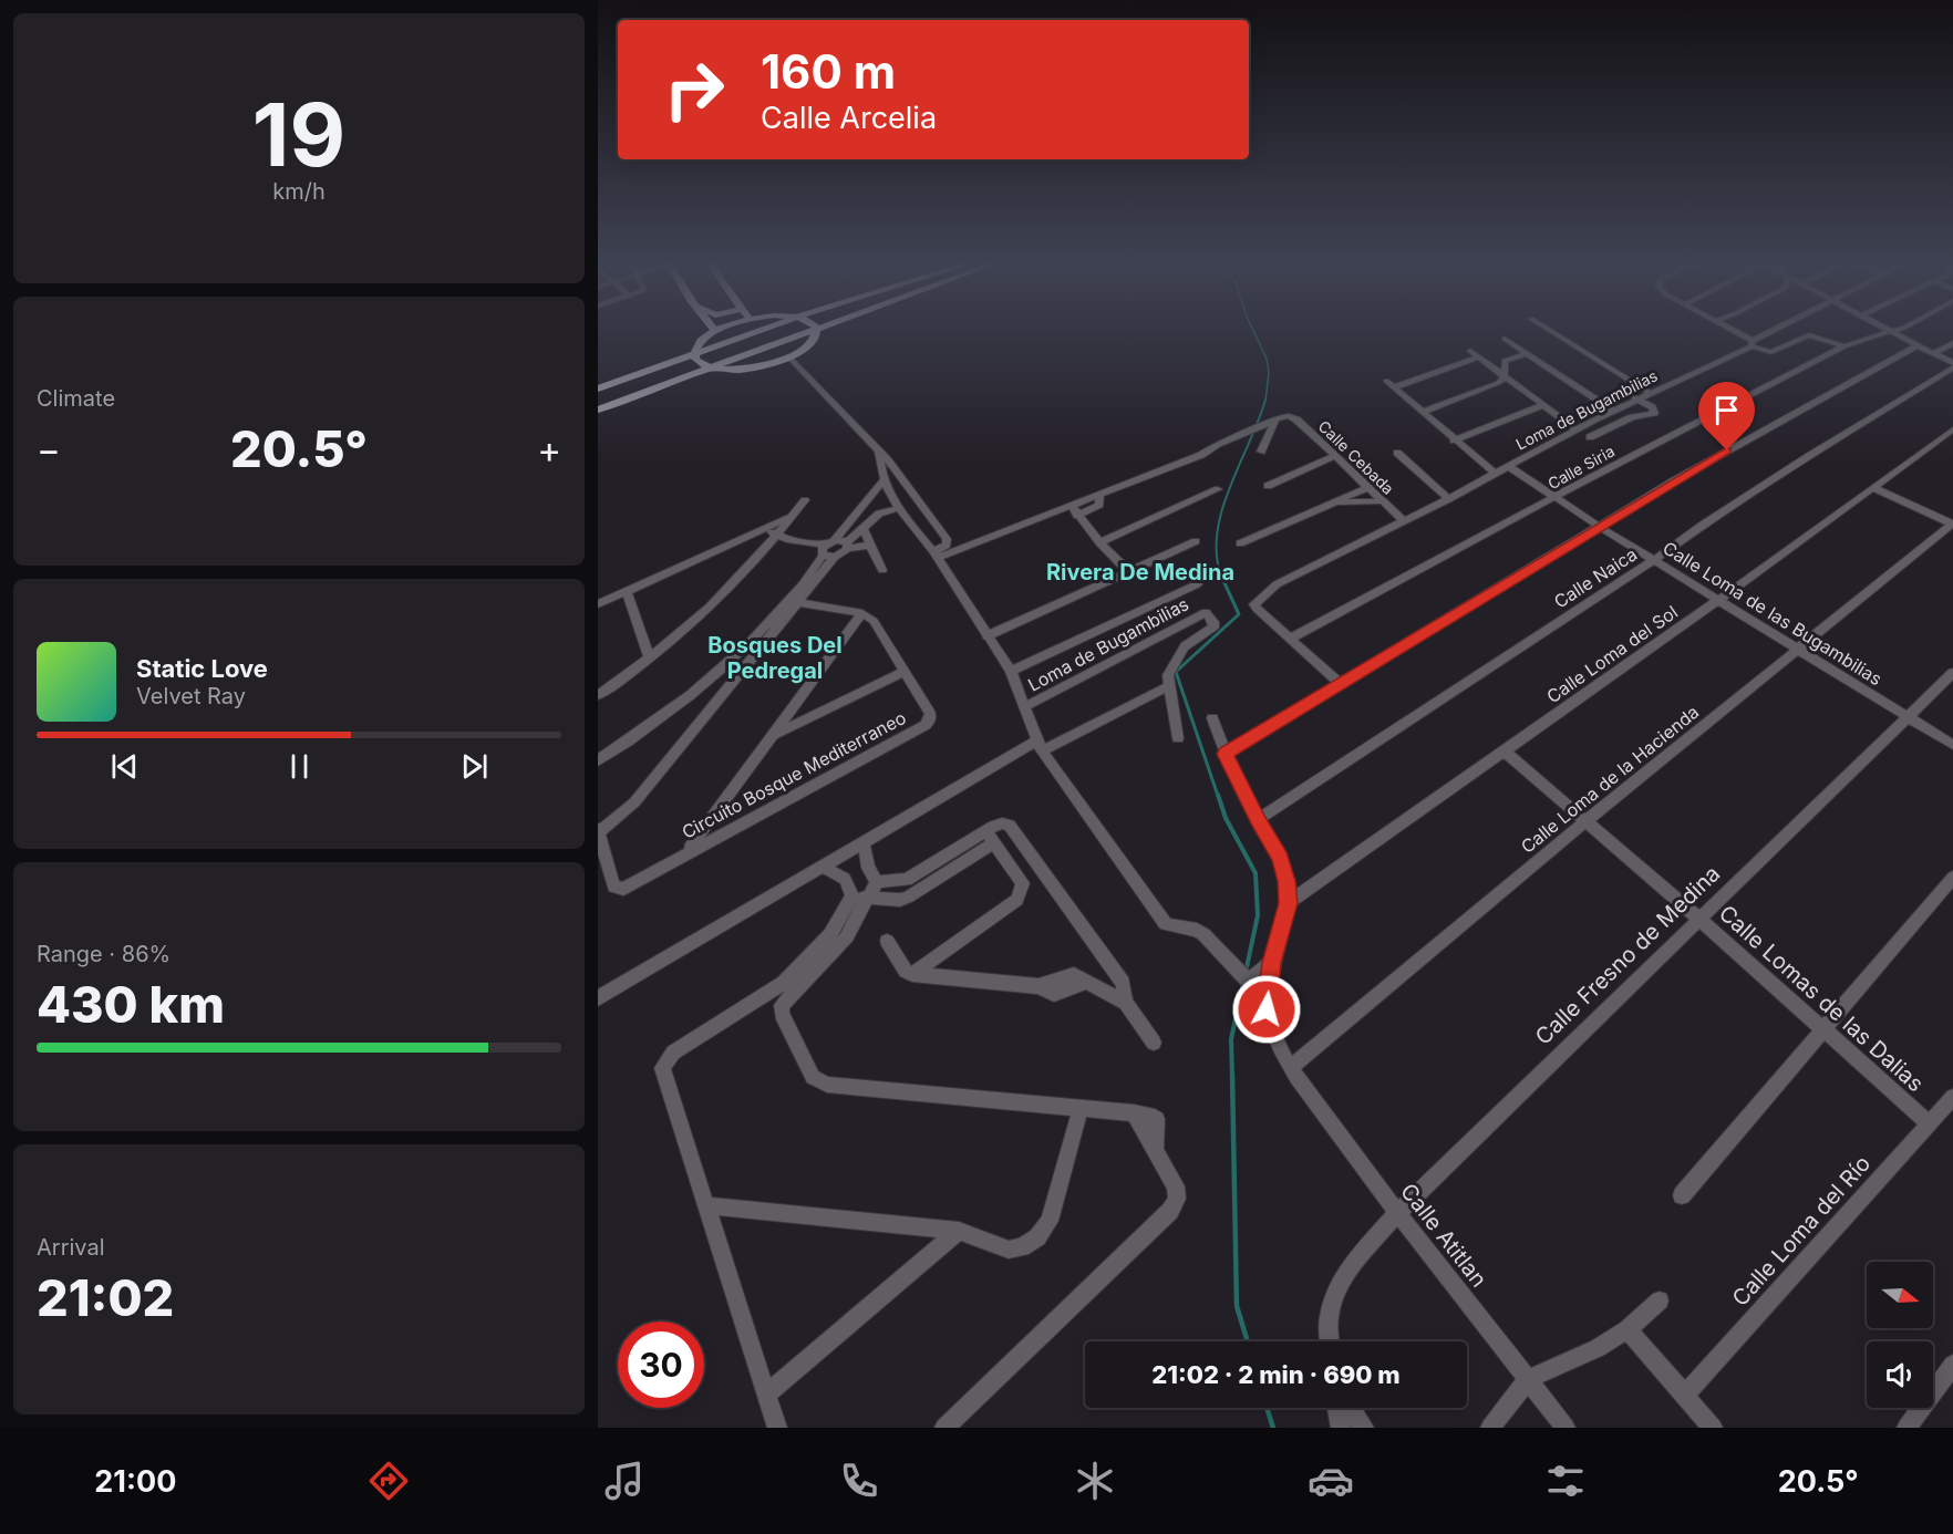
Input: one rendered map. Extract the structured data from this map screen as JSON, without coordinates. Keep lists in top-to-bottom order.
{
  "streets": {
    "street": [
      "Loma de Bugambilias",
      "Calle Cebada",
      "Calle Siria",
      "Calle Naica",
      "Calle Loma de las Bugambilias",
      "Calle Loma del Sol",
      "Circuito Bosque Mediterraneo",
      "Calle Loma de la Hacienda",
      "Calle Fresno de Medina",
      "Calle Lomas de las Dalias",
      "Calle Loma del Río",
      "Calle Atitlan"
    ]
  },
  "crossings": [
    ["Loma de Bugambilias", "Calle Cebada"],
    ["Loma de Bugambilias", "Calle Siria"],
    ["Loma de Bugambilias", "Calle Loma de las Bugambilias"],
    ["Calle Siria", "Calle Loma de las Bugambilias"],
    ["Calle Naica", "Calle Loma de las Bugambilias"],
    ["Calle Loma de las Bugambilias", "Calle Loma del Sol"],
    ["Calle Loma de las Bugambilias", "Calle Loma de la Hacienda"],
    ["Calle Loma de las Bugambilias", "Calle Fresno de Medina"],
    ["Calle Loma del Sol", "Calle Lomas de las Dalias"],
    ["Calle Loma de la Hacienda", "Calle Lomas de las Dalias"],
    ["Calle Loma de la Hacienda", "Calle Atitlan"],
    ["Calle Fresno de Medina", "Calle Lomas de las Dalias"],
    ["Calle Fresno de Medina", "Calle Atitlan"],
    ["Calle Lomas de las Dalias", "Calle Loma del Río"]
  ],
  "districts": ["Rivera De Medina", "Bosques Del Pedregal"],
  "north": "right",
  "page": {
    "tile": [
      ["19", "km/h"],
      "Climate",
      ["Range · 86%", "430 km"],
      ["Arrival", "21:02"]
    ],
    "turn": ["160 m", "Calle Arcelia"],
    "heat": ["−", "20.5°", "+"],
    "song": ["Static Love", "Velvet Ray"],
    "limit": "30",
    "trip": "21:02 · 2 min · 690 m",
    "tabs": ["21:00", "20.5°"]
  }
}
